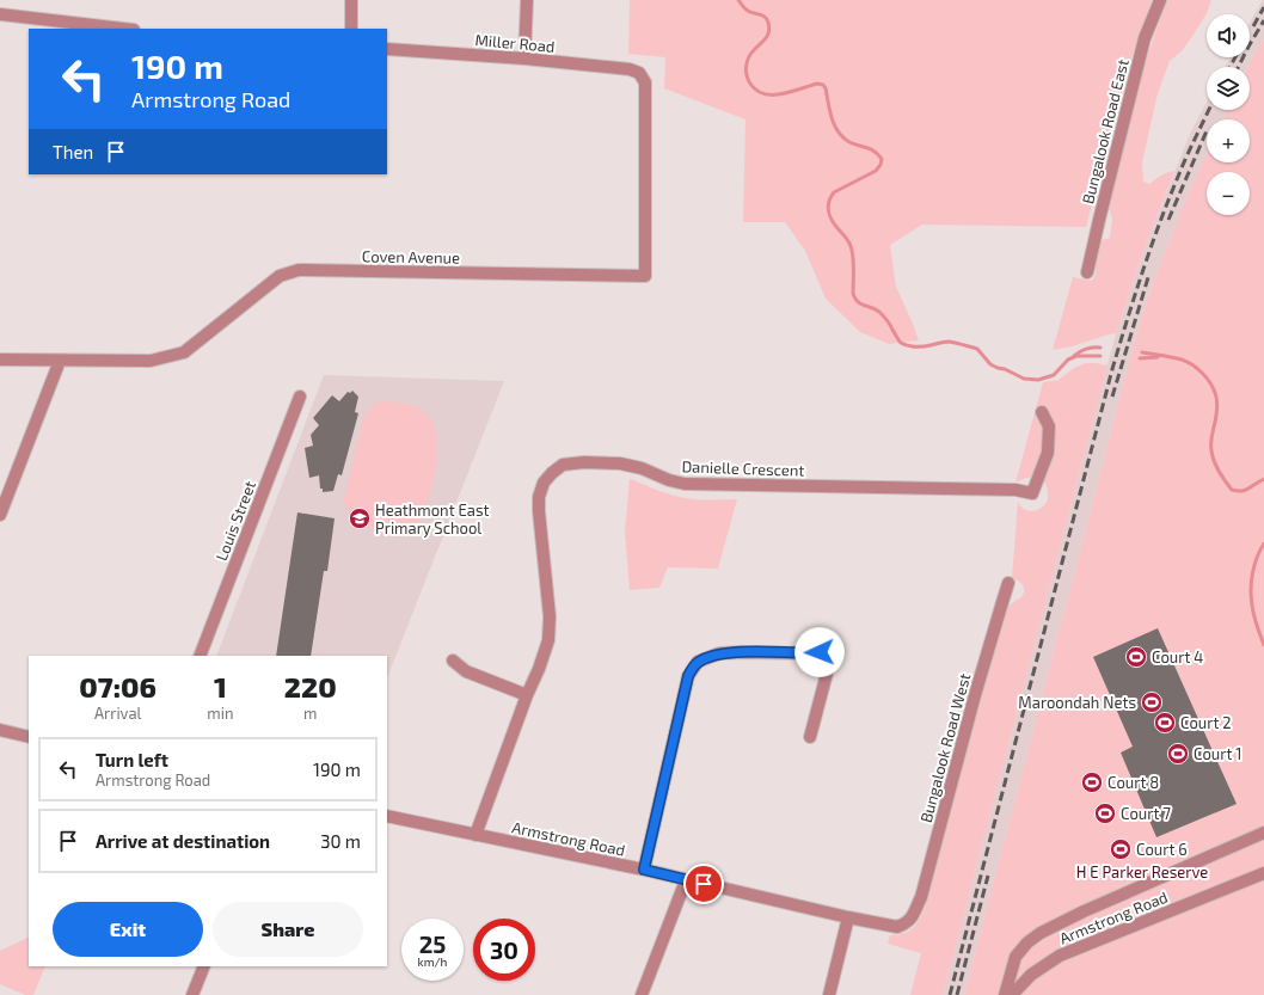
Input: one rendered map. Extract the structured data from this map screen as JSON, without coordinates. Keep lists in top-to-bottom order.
{
  "streets": {
    "street": [
      "Miller Road",
      "Bungalook Road East",
      "Coven Avenue",
      "Danielle Crescent",
      "Louis Street",
      "Bungalook Road West",
      "Armstrong Road"
    ]
  },
  "crossings": [
    ["Miller Road", "Coven Avenue"],
    ["Danielle Crescent", "Armstrong Road"],
    ["Bungalook Road West", "Armstrong Road"]
  ],
  "parks": ["H E Parker Reserve"],
  "places": {
    "school or university": ["Heathmont East Primary School"],
    "sports": [
      "Court 4",
      "Maroondah Nets",
      "Court 2",
      "Court 1",
      "Court 8",
      "Court 7",
      "Court 6"
    ]
  },
  "page": {
    "map_buttons": ["+", "−"],
    "turn": ["190 m", "Armstrong Road"],
    "then": "Then",
    "eta": [
      "07:06",
      "Arrival",
      "1",
      "min",
      "220",
      "m"
    ],
    "list": [
      {
        "name": "Turn left",
        "note": "Armstrong Road",
        "value": "190 m"
      },
      {
        "name": "Arrive at destination",
        "value": "30 m"
      }
    ],
    "buttons": ["Exit", "Share"],
    "speed": "25 km/h",
    "limit": "30"
  }
}
